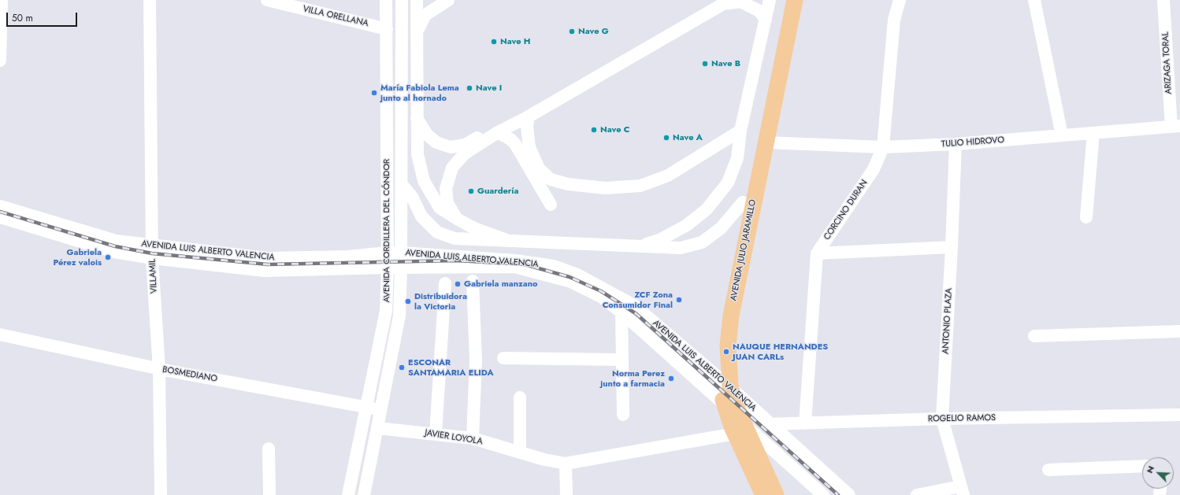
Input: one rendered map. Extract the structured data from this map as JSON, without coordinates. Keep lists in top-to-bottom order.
{
  "streets": {
    "main road": ["AVENIDA JULIO JARAMILLO"],
    "street": [
      "VILLA ORELLANA",
      "ARIZAGA TORAL",
      "TULIO HIDROVO",
      "CORCINO DURAN",
      "AVENIDA CORDILLERA DEL CÓNDOR",
      "AVENIDA LUIS ALBERTO VALENCIA",
      "VILLAMIL",
      "ANTONIO PLAZA",
      "BOSMEDIANO",
      "ROGELIO RAMOS",
      "JAVIER LOYOLA"
    ]
  },
  "crossings": [
    ["VILLA ORELLANA", "AVENIDA CORDILLERA DEL CÓNDOR"],
    ["ARIZAGA TORAL", "TULIO HIDROVO"],
    ["TULIO HIDROVO", "CORCINO DURAN"],
    ["TULIO HIDROVO", "AVENIDA JULIO JARAMILLO"],
    ["TULIO HIDROVO", "ANTONIO PLAZA"],
    ["AVENIDA CORDILLERA DEL CÓNDOR", "AVENIDA LUIS ALBERTO VALENCIA"],
    ["AVENIDA CORDILLERA DEL CÓNDOR", "BOSMEDIANO"],
    ["AVENIDA CORDILLERA DEL CÓNDOR", "JAVIER LOYOLA"],
    ["AVENIDA JULIO JARAMILLO", "AVENIDA LUIS ALBERTO VALENCIA"],
    ["AVENIDA JULIO JARAMILLO", "ROGELIO RAMOS"],
    ["AVENIDA LUIS ALBERTO VALENCIA", "VILLAMIL"],
    ["AVENIDA LUIS ALBERTO VALENCIA", "ROGELIO RAMOS"],
    ["VILLAMIL", "BOSMEDIANO"],
    ["ANTONIO PLAZA", "ROGELIO RAMOS"],
    ["ROGELIO RAMOS", "JAVIER LOYOLA"]
  ],
  "places": [
    "Nave G",
    "Nave H",
    "Nave B",
    "Nave I",
    "María Fabiola Lema junto al hornado",
    "Nave C",
    "Nave A",
    "Guardería",
    "Gabriela Pérez valois",
    "Gabriela manzano",
    "ZCF Zona Consumidor Final",
    "Distribuidora la Victoria",
    "NAUQUE HERNANDES JUAN CARLs",
    "ESCONAR SANTAMARIA ELIDA",
    "Norma Perez junto a farmacia"
  ],
  "scale_bar": "50 m",
  "north": "top left"
}
